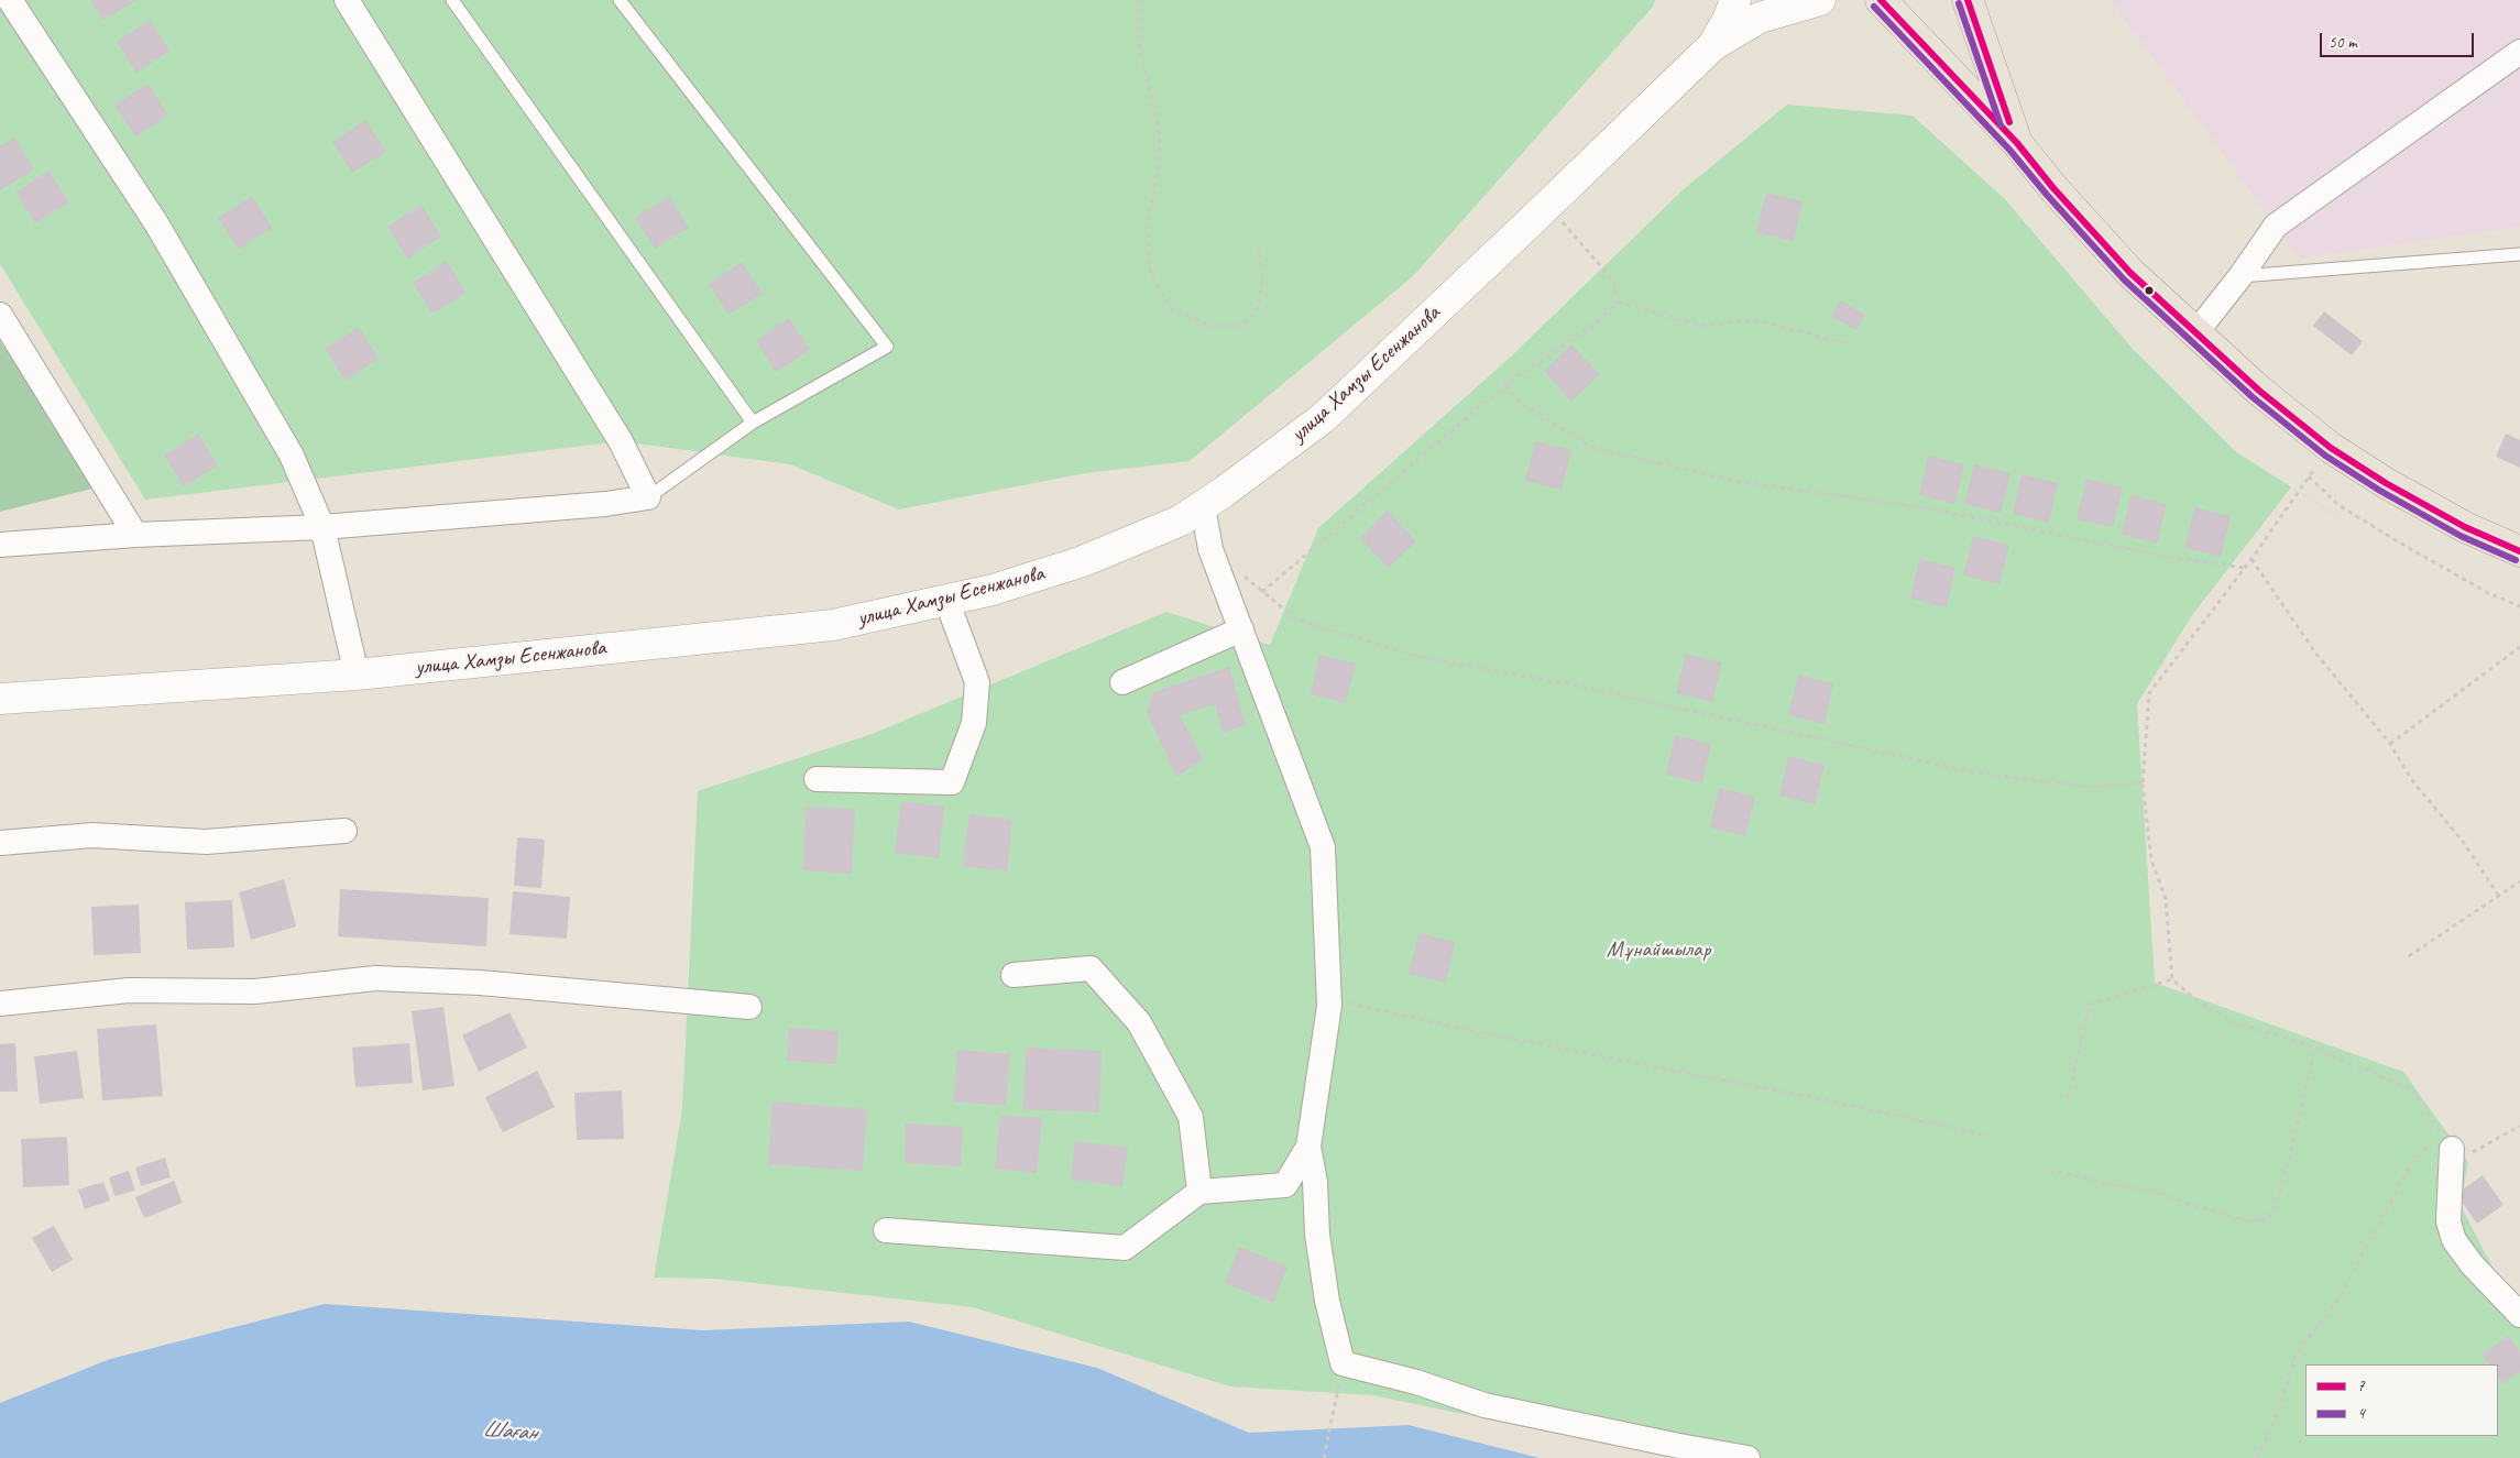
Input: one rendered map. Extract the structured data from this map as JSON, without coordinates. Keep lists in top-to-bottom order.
{
  "streets": {
    "street": ["улица Хамзы Есенжанова"]
  },
  "water": ["Шаған"],
  "parks": ["Мұнайшылар"],
  "lines": ["transit line 7", "transit line 4"],
  "legend": ["7", "4"],
  "scale_bar": "50 m"
}
